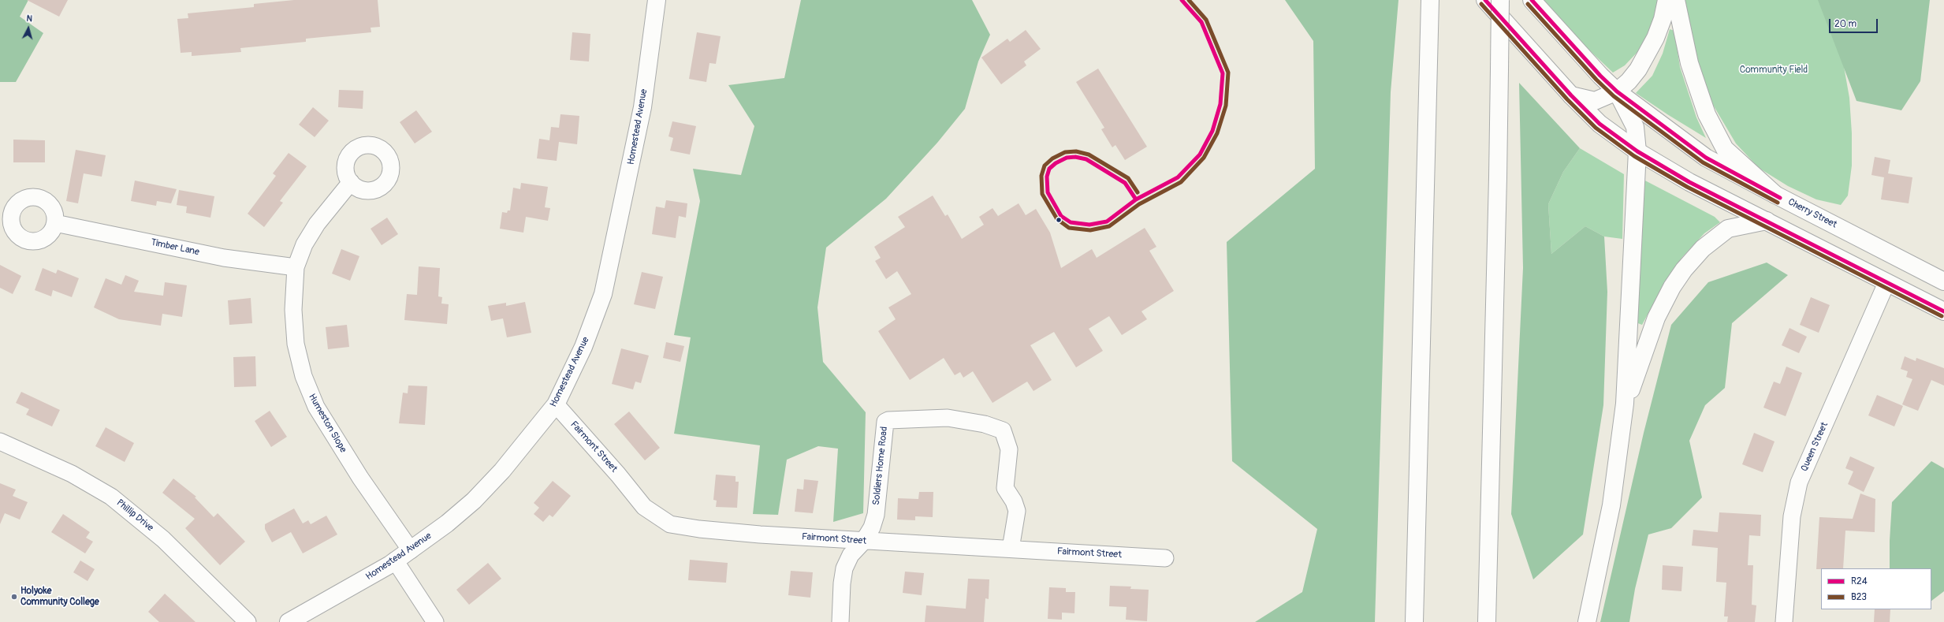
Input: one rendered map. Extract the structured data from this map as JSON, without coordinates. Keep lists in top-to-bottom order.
{
  "streets": {
    "main road": ["Homestead Avenue", "Cherry Street"],
    "street": [
      "Timber Lane",
      "Humeston Slope",
      "Fairmont Street",
      "Queen Street",
      "Soldiers Home Road",
      "Phillip Drive"
    ]
  },
  "crossings": [
    ["Homestead Avenue", "Humeston Slope"],
    ["Homestead Avenue", "Fairmont Street"],
    ["Timber Lane", "Humeston Slope"],
    ["Fairmont Street", "Soldiers Home Road"]
  ],
  "parks": ["Community Field"],
  "places": ["Holyoke Community College"],
  "lines": ["transit line R24", "transit line B23"],
  "legend": ["R24", "B23"],
  "scale_bar": "20 m",
  "north": "top"
}
